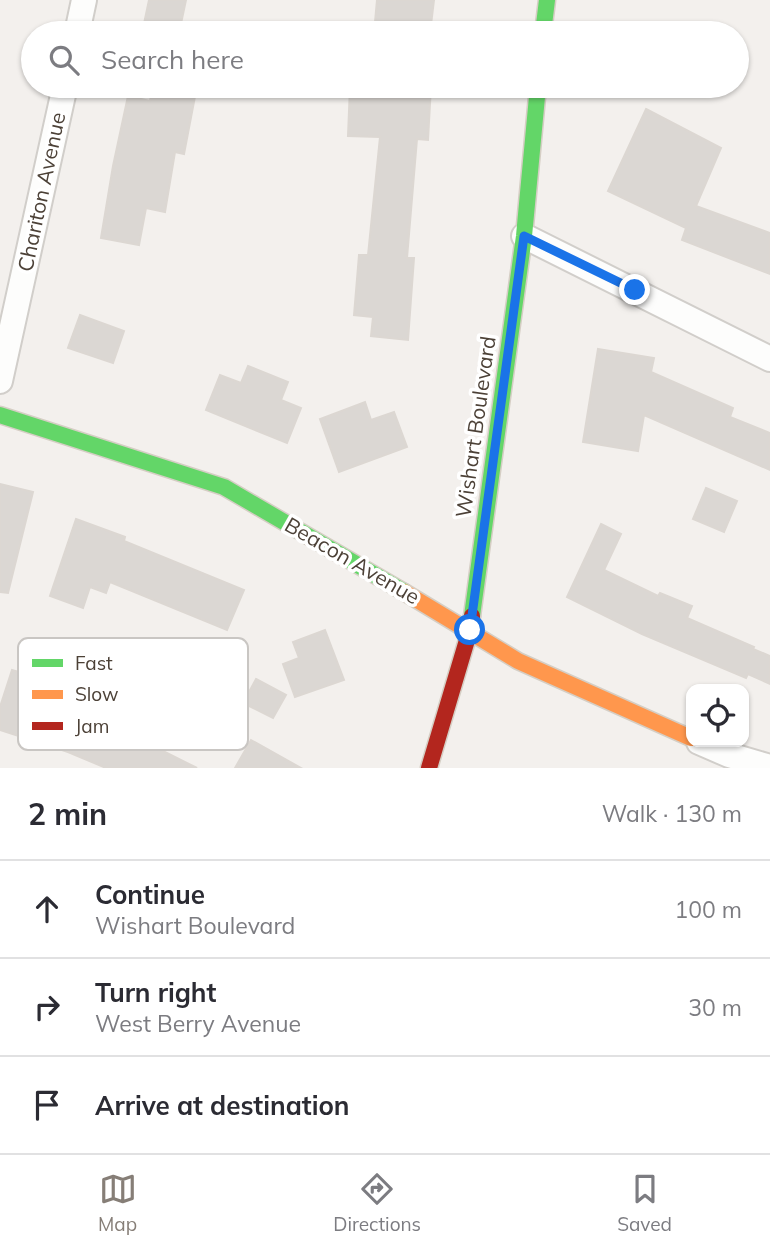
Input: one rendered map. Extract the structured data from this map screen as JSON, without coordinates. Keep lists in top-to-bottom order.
{
  "streets": {
    "street": ["Chariton Avenue", "Wishart Boulevard", "Beacon Avenue"]
  },
  "crossings": [
    ["Wishart Boulevard", "Beacon Avenue"]
  ],
  "legend": ["Fast", "Slow", "Jam"],
  "page": {
    "search": "Search here",
    "heading": ["2 min", "Walk · 130 m"],
    "list": [
      ["Continue", "Wishart Boulevard", "100 m"],
      ["Turn right", "West Berry Avenue", "30 m"],
      "Arrive at destination"
    ],
    "nav": ["Map", "Directions", "Saved"]
  }
}
